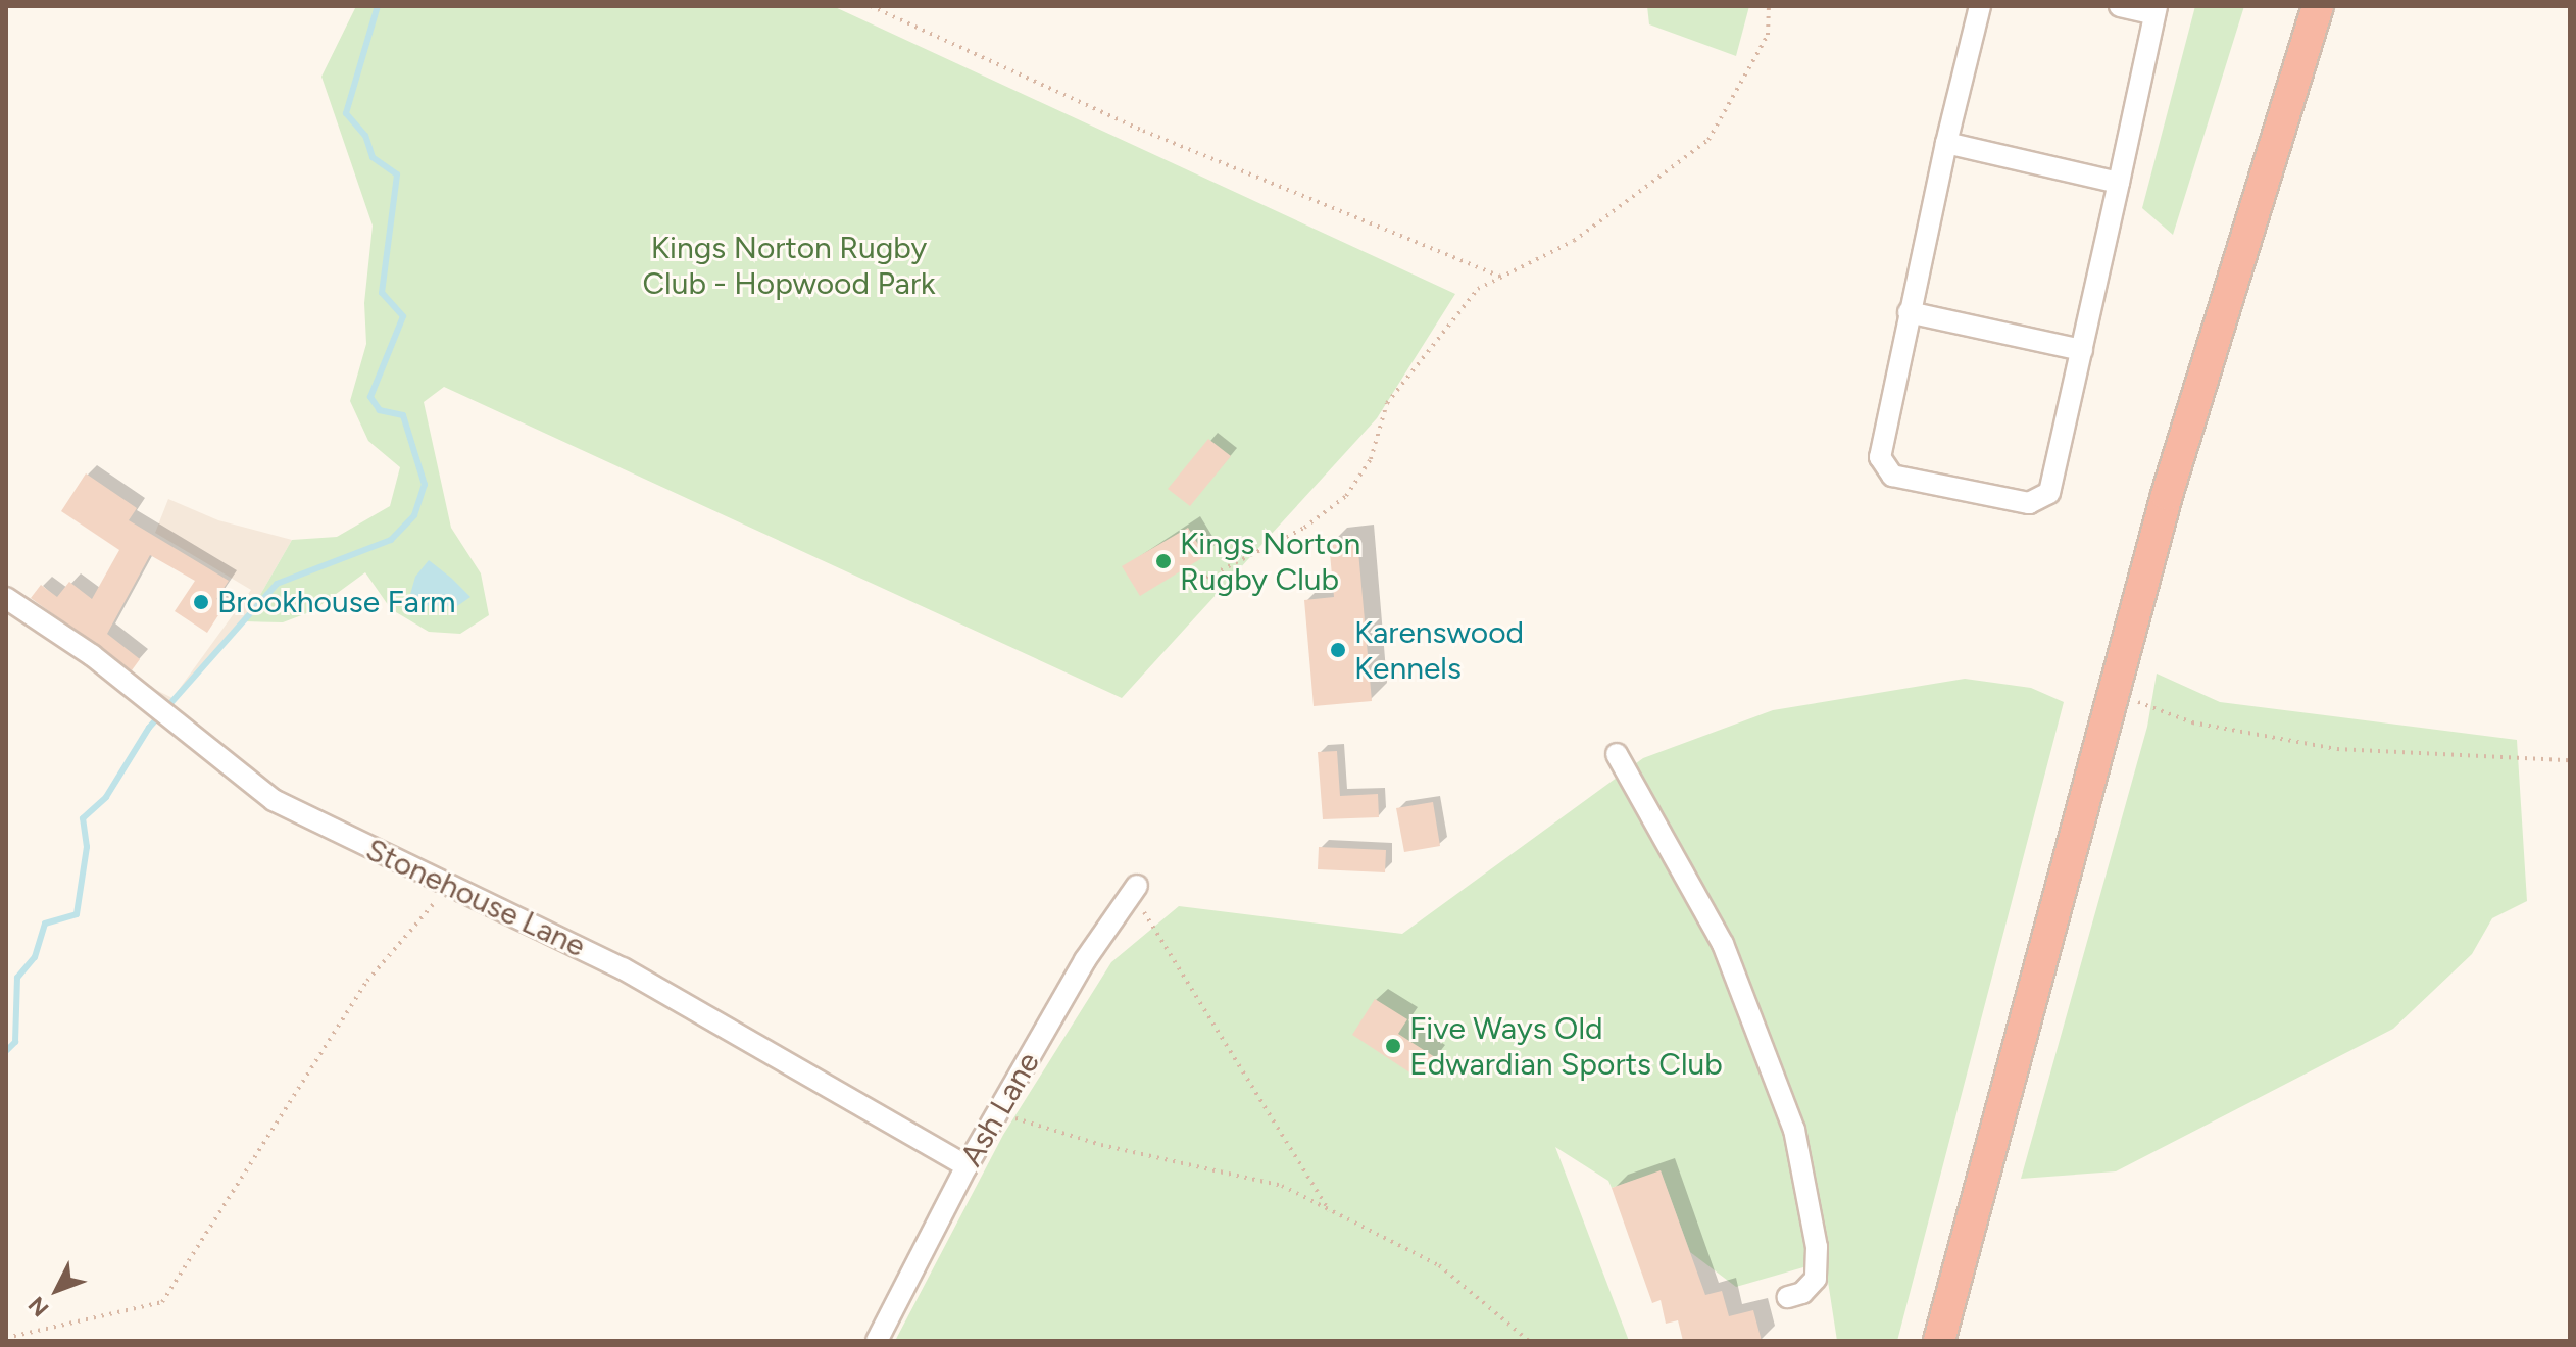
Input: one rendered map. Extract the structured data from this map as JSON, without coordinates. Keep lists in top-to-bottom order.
{
  "streets": {
    "street": ["Stonehouse Lane", "Ash Lane"]
  },
  "crossings": [
    ["Stonehouse Lane", "Ash Lane"]
  ],
  "parks": ["Kings Norton Rugby Club - Hopwood Park"],
  "places": [
    "Kings Norton Rugby Club",
    "Brookhouse Farm",
    "Karenswood Kennels",
    "Five Ways Old Edwardian Sports Club"
  ],
  "north": "bottom left"
}
